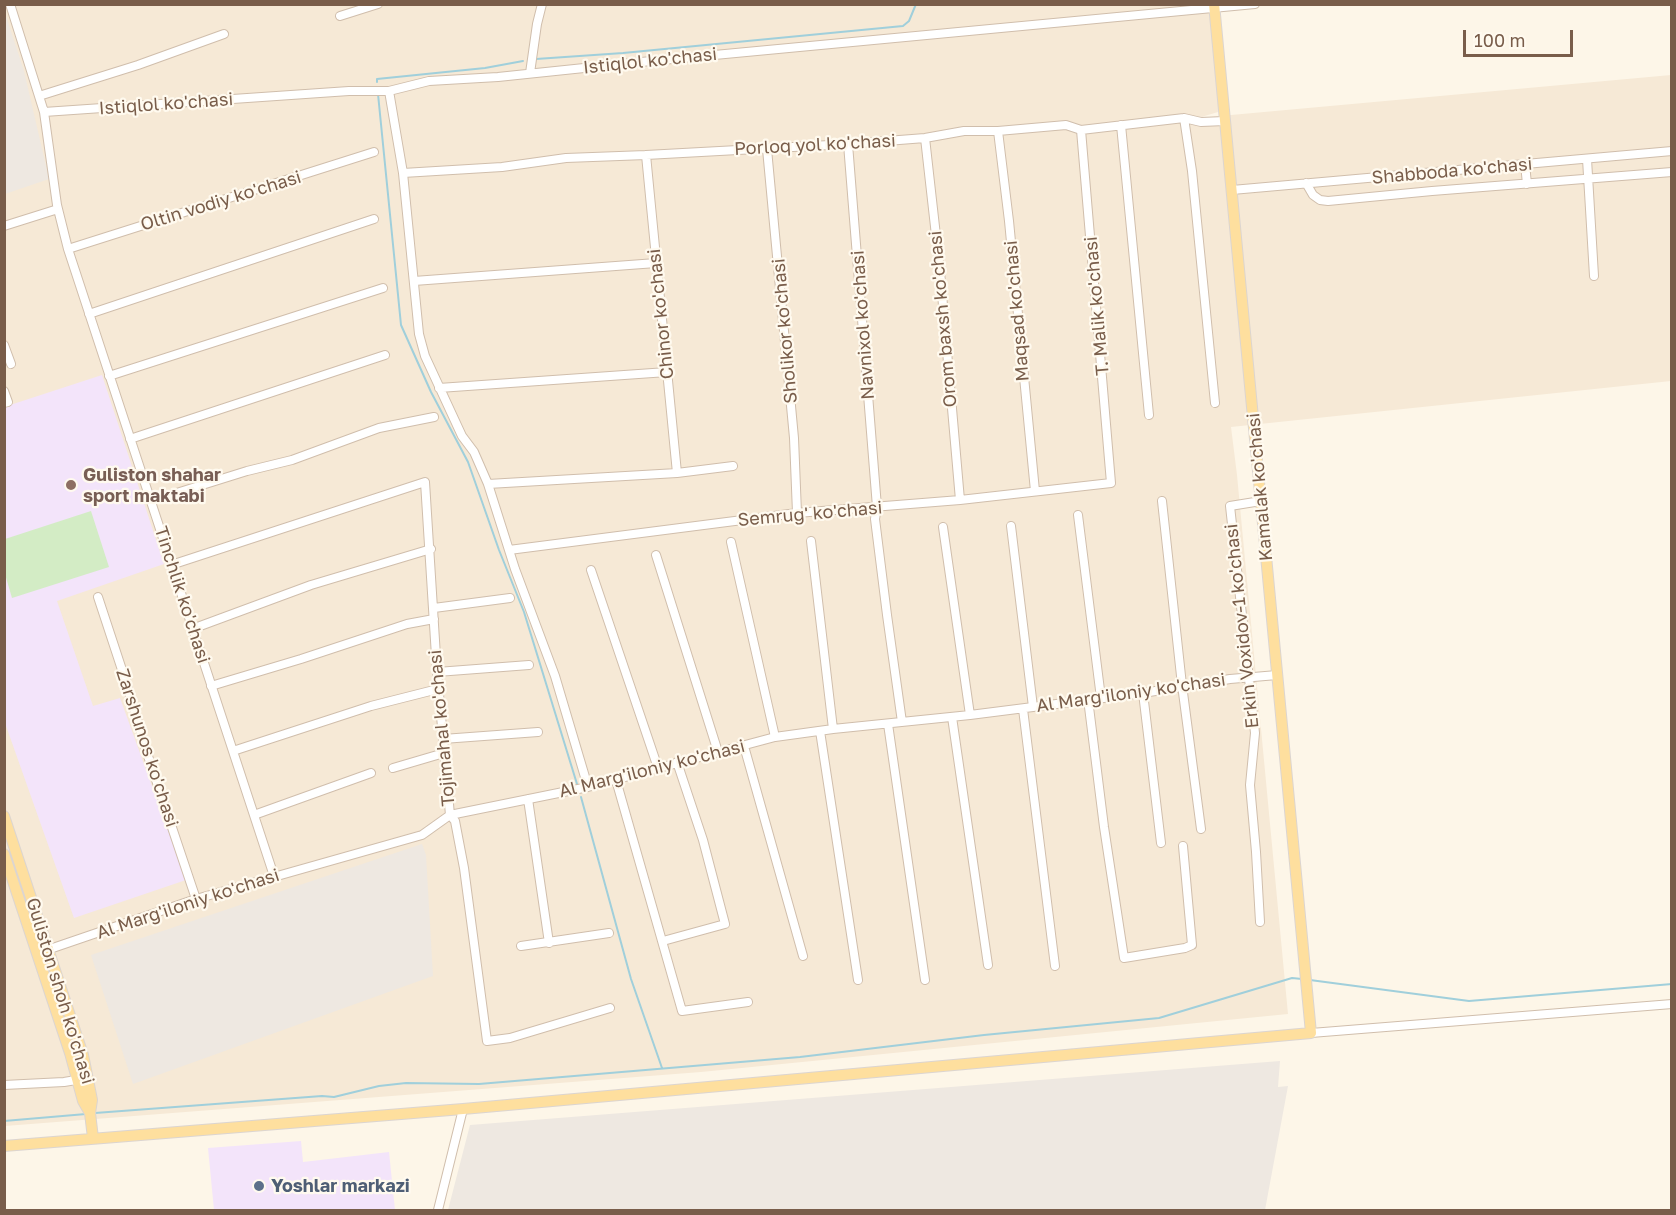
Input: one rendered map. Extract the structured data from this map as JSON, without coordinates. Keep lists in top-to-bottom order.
{
  "streets": {
    "main road": ["Kamalak ko'chasi", "Guliston shoh ko'chasi"],
    "street": [
      "Istiqlol ko'chasi",
      "Porloq yol ko'chasi",
      "Shabboda ko'chasi",
      "Oltin vodiy ko'chasi",
      "T. Malik ko'chasi",
      "Maqsad ko'chasi",
      "Chinor ko'chasi",
      "Orom baxsh ko'chasi",
      "Navnixol ko'chasi",
      "Sholikor ko'chasi",
      "Semrug' ko'chasi",
      "Tinchlik ko'chasi",
      "Erkin Voxidov-1 ko'chasi",
      "Al Marg'iloniy ko'chasi",
      "Tojimahal ko'chasi",
      "Zarshunos ko'chasi"
    ]
  },
  "crossings": [
    ["Istiqlol ko'chasi", "Kamalak ko'chasi"],
    ["Istiqlol ko'chasi", "Tinchlik ko'chasi"],
    ["Porloq yol ko'chasi", "T. Malik ko'chasi"],
    ["Porloq yol ko'chasi", "Maqsad ko'chasi"],
    ["Porloq yol ko'chasi", "Chinor ko'chasi"],
    ["Porloq yol ko'chasi", "Orom baxsh ko'chasi"],
    ["Porloq yol ko'chasi", "Navnixol ko'chasi"],
    ["Porloq yol ko'chasi", "Sholikor ko'chasi"],
    ["Porloq yol ko'chasi", "Kamalak ko'chasi"],
    ["Shabboda ko'chasi", "Kamalak ko'chasi"],
    ["Oltin vodiy ko'chasi", "Tinchlik ko'chasi"],
    ["T. Malik ko'chasi", "Semrug' ko'chasi"],
    ["Maqsad ko'chasi", "Semrug' ko'chasi"],
    ["Orom baxsh ko'chasi", "Semrug' ko'chasi"],
    ["Navnixol ko'chasi", "Semrug' ko'chasi"],
    ["Navnixol ko'chasi", "Al Marg'iloniy ko'chasi"],
    ["Sholikor ko'chasi", "Semrug' ko'chasi"],
    ["Kamalak ko'chasi", "Erkin Voxidov-1 ko'chasi"],
    ["Kamalak ko'chasi", "Al Marg'iloniy ko'chasi"],
    ["Tinchlik ko'chasi", "Al Marg'iloniy ko'chasi"],
    ["Tinchlik ko'chasi", "Tojimahal ko'chasi"],
    ["Erkin Voxidov-1 ko'chasi", "Al Marg'iloniy ko'chasi"],
    ["Al Marg'iloniy ko'chasi", "Tojimahal ko'chasi"],
    ["Al Marg'iloniy ko'chasi", "Zarshunos ko'chasi"],
    ["Al Marg'iloniy ko'chasi", "Guliston shoh ko'chasi"]
  ],
  "places": ["Guliston shahar sport maktabi", "Yoshlar markazi"],
  "scale_bar": "100 m"
}
